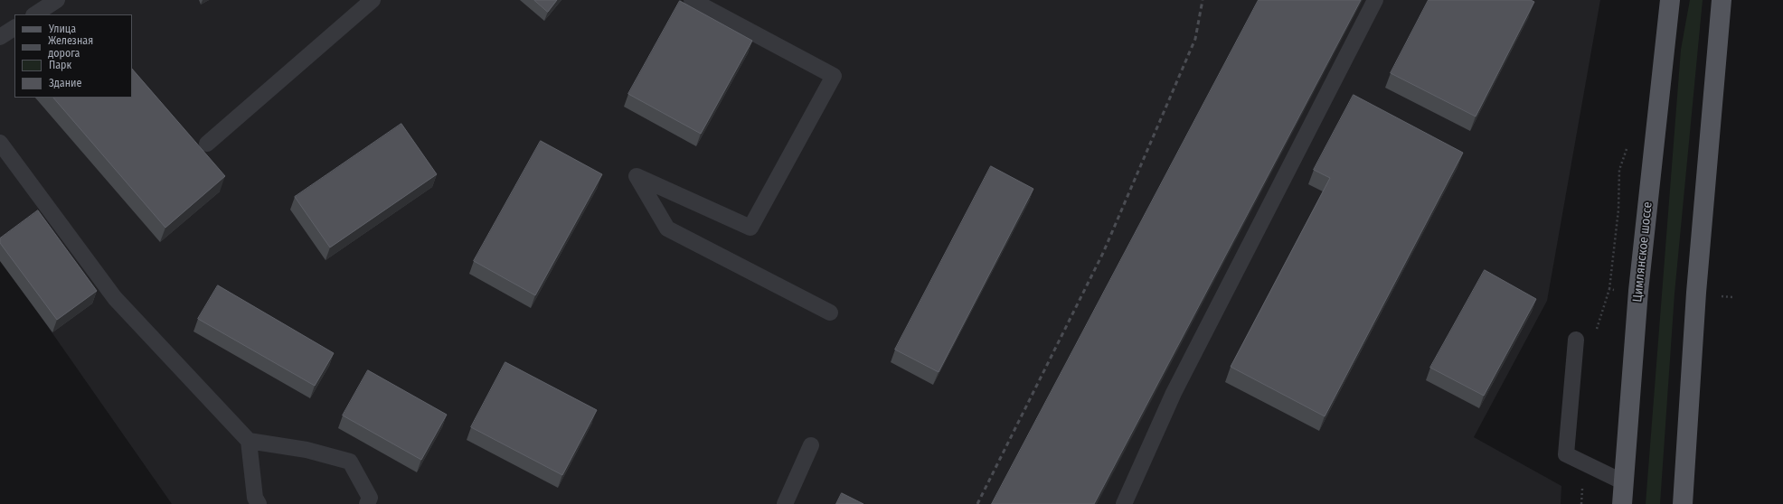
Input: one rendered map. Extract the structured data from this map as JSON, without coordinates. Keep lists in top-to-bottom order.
{
  "streets": {
    "main road": ["Цимлянское шоссе"]
  },
  "legend": [
    "Улица",
    "Железная дорога",
    "Парк",
    "Здание"
  ]
}
